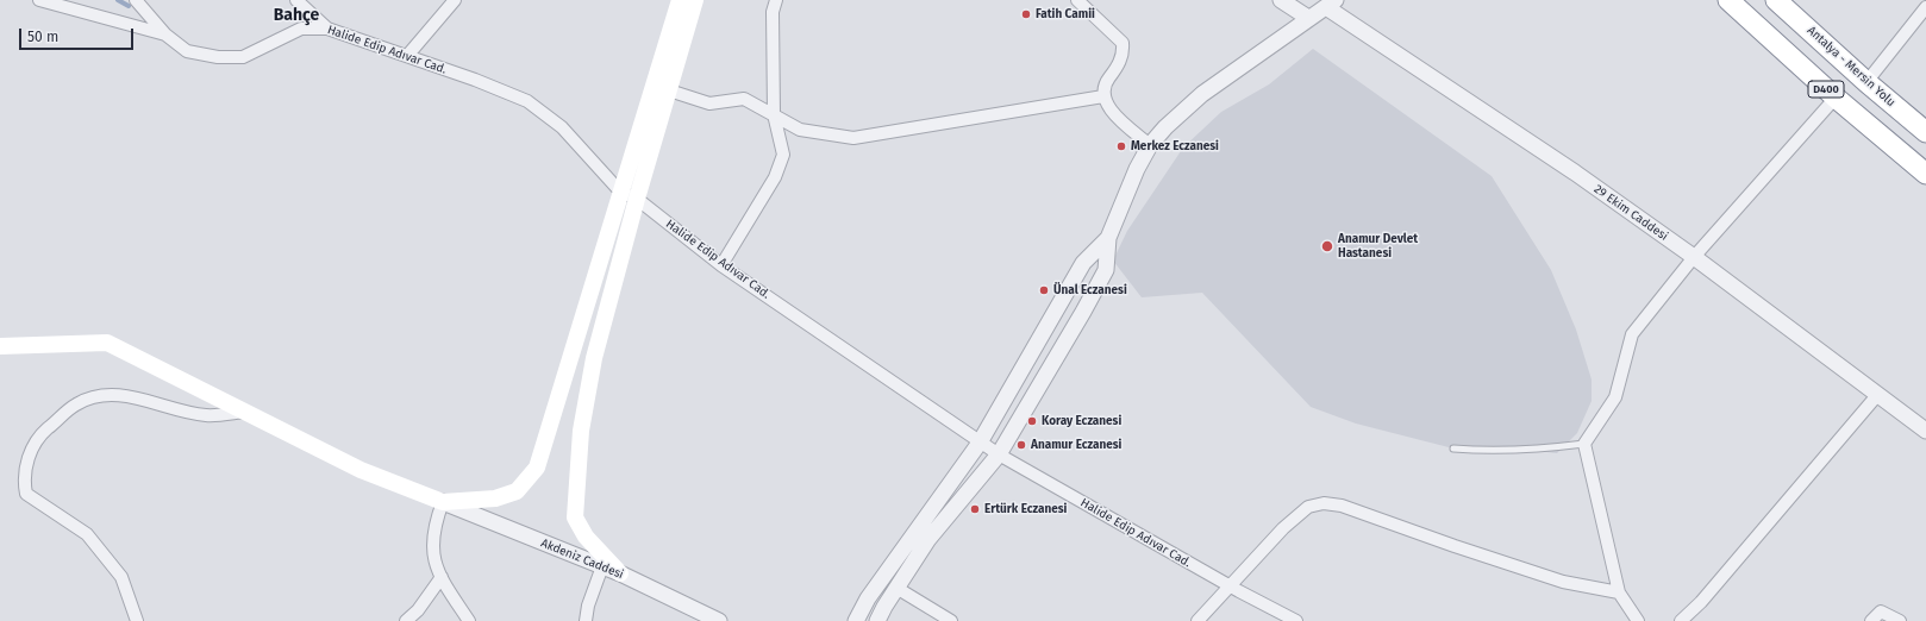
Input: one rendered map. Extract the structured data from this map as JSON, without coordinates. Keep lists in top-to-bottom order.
{
  "streets": {
    "highway": ["Antalya - Mersin Yolu", "D400"],
    "street": ["Halide Edip Adıvar Cad.", "29 Ekim Caddesi", "Akdeniz Caddesi"]
  },
  "districts": ["Bahçe"],
  "places": [
    "Fatih Camii",
    "Merkez Eczanesi",
    "Anamur Devlet Hastanesi",
    "Ünal Eczanesi",
    "Koray Eczanesi",
    "Anamur Eczanesi",
    "Ertürk Eczanesi"
  ],
  "scale_bar": "50 m"
}
